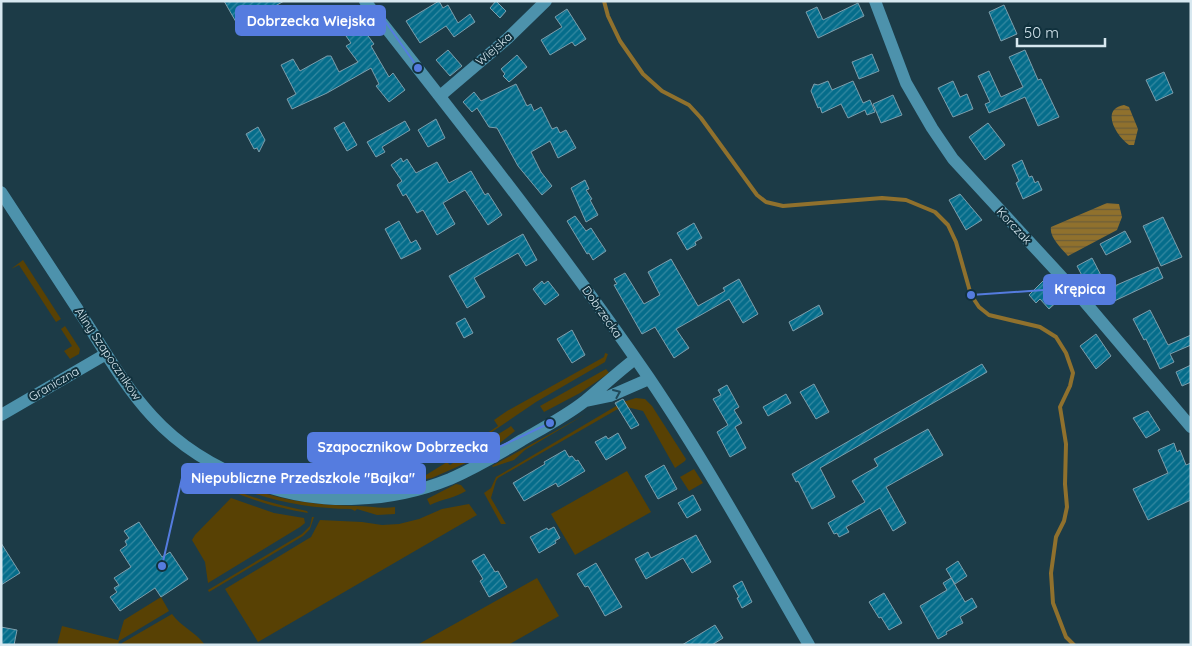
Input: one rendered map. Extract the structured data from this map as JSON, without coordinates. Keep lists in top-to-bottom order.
{
  "streets": {
    "street": [
      "Wiejska",
      "Korczak",
      "Dobrzecka",
      "Aliny Szapocznikow",
      "Graniczna"
    ]
  },
  "crossings": [
    ["Wiejska", "Dobrzecka"],
    ["Dobrzecka", "Aliny Szapocznikow"],
    ["Aliny Szapocznikow", "Graniczna"]
  ],
  "places": [
    "Dobrzecka Wiejska",
    "Krępica",
    "Szapocznikow Dobrzecka",
    "Niepubliczne Przedszkole \"Bajka\""
  ],
  "scale_bar": "50 m"
}
